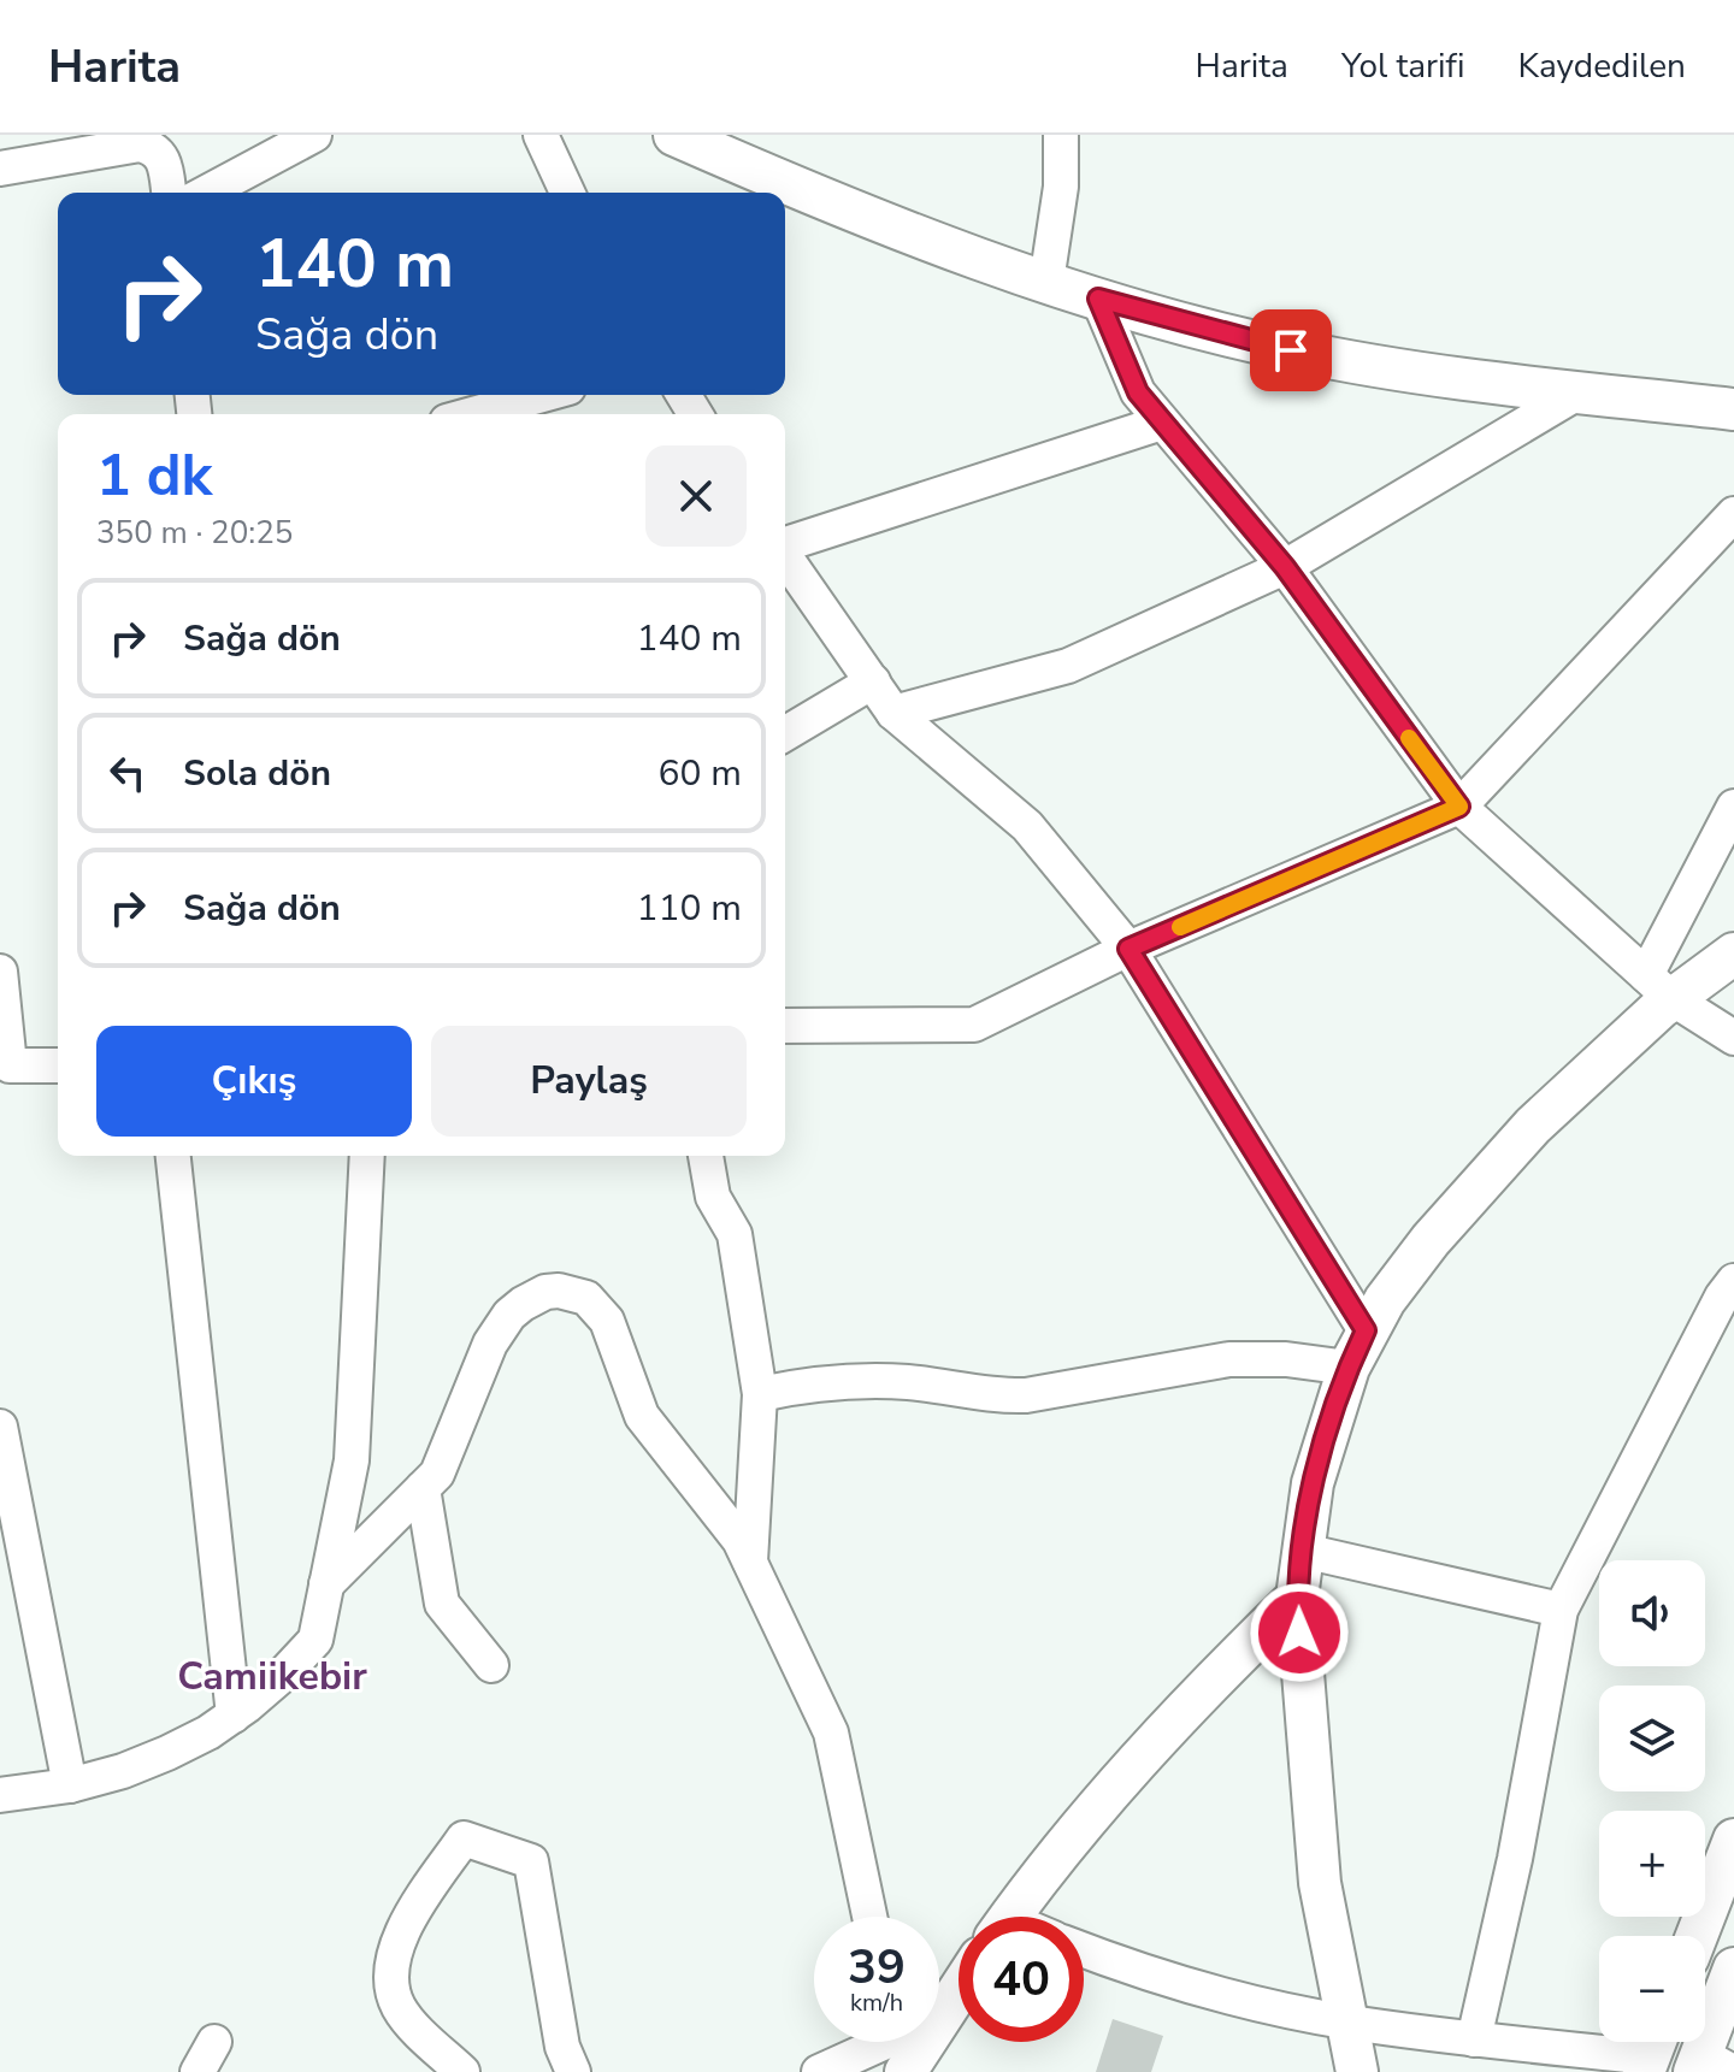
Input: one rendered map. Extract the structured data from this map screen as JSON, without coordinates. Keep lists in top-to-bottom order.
{
  "districts": ["Camiikebir"],
  "page": {
    "header": "Harita",
    "nav": ["Harita", "Yol tarifi", "Kaydedilen"],
    "turn": ["140 m", "Sağa dön"],
    "heading": ["1 dk", "350 m · 20:25"],
    "list": [
      {
        "name": "Sağa dön",
        "value": "140 m"
      },
      {
        "name": "Sola dön",
        "value": "60 m"
      },
      {
        "name": "Sağa dön",
        "value": "110 m"
      }
    ],
    "buttons": ["Çıkış", "Paylaş"],
    "map_buttons": ["+", "−"],
    "speed": "39 km/h",
    "limit": "40"
  }
}
